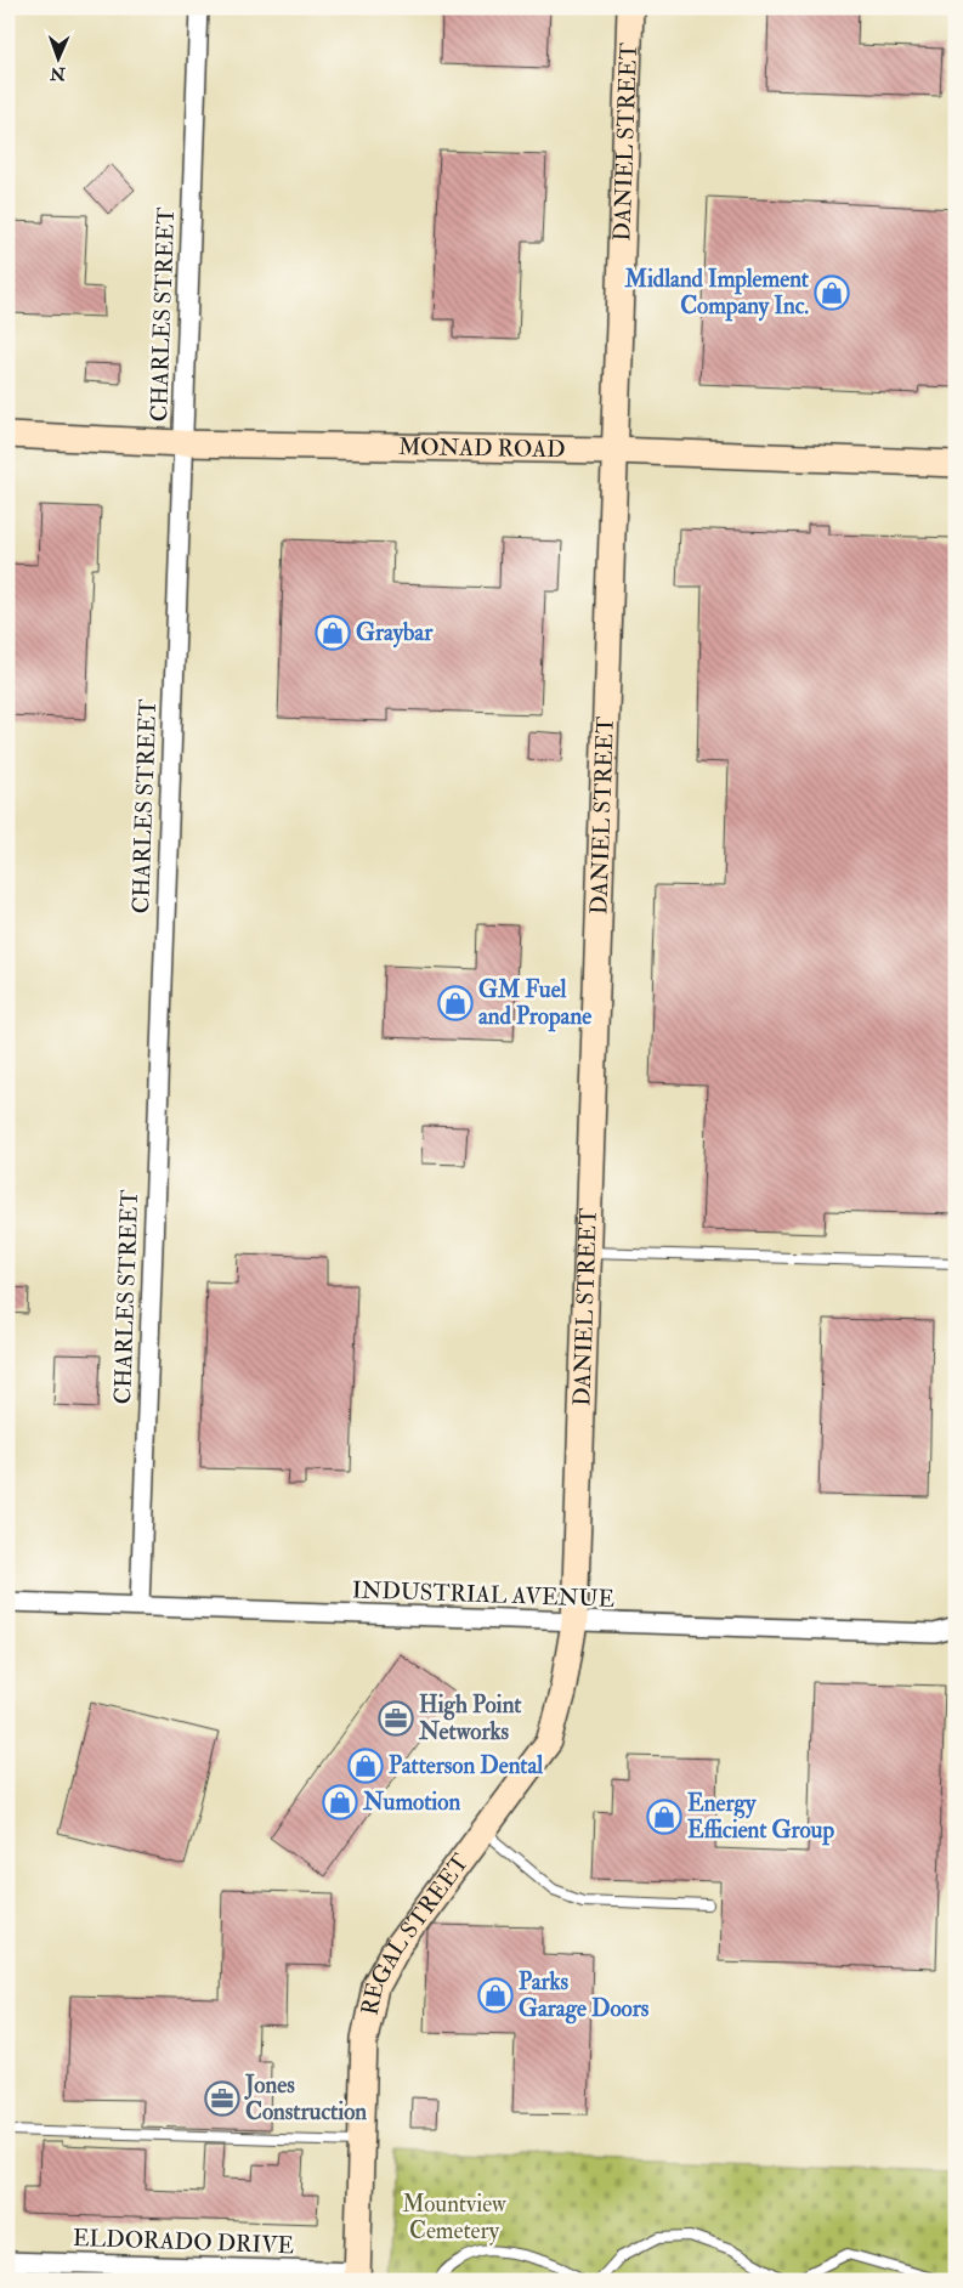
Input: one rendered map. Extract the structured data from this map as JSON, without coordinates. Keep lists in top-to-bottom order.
{
  "streets": {
    "street": [
      "DANIEL STREET",
      "CHARLES STREET",
      "MONAD ROAD",
      "INDUSTRIAL AVENUE",
      "REGAL STREET",
      "ELDORADO DRIVE"
    ]
  },
  "crossings": [
    ["DANIEL STREET", "MONAD ROAD"],
    ["DANIEL STREET", "INDUSTRIAL AVENUE"],
    ["DANIEL STREET", "REGAL STREET"],
    ["CHARLES STREET", "MONAD ROAD"],
    ["CHARLES STREET", "INDUSTRIAL AVENUE"],
    ["INDUSTRIAL AVENUE", "REGAL STREET"],
    ["REGAL STREET", "ELDORADO DRIVE"]
  ],
  "parks": ["Mountview Cemetery"],
  "places": {
    "shop": [
      "Midland Implement Company Inc.",
      "Graybar",
      "GM Fuel and Propane",
      "Patterson Dental",
      "Numotion",
      "Energy Efficient Group",
      "Parks Garage Doors"
    ],
    "office": ["High Point Networks", "Jones Construction"]
  },
  "north": "bottom"
}
